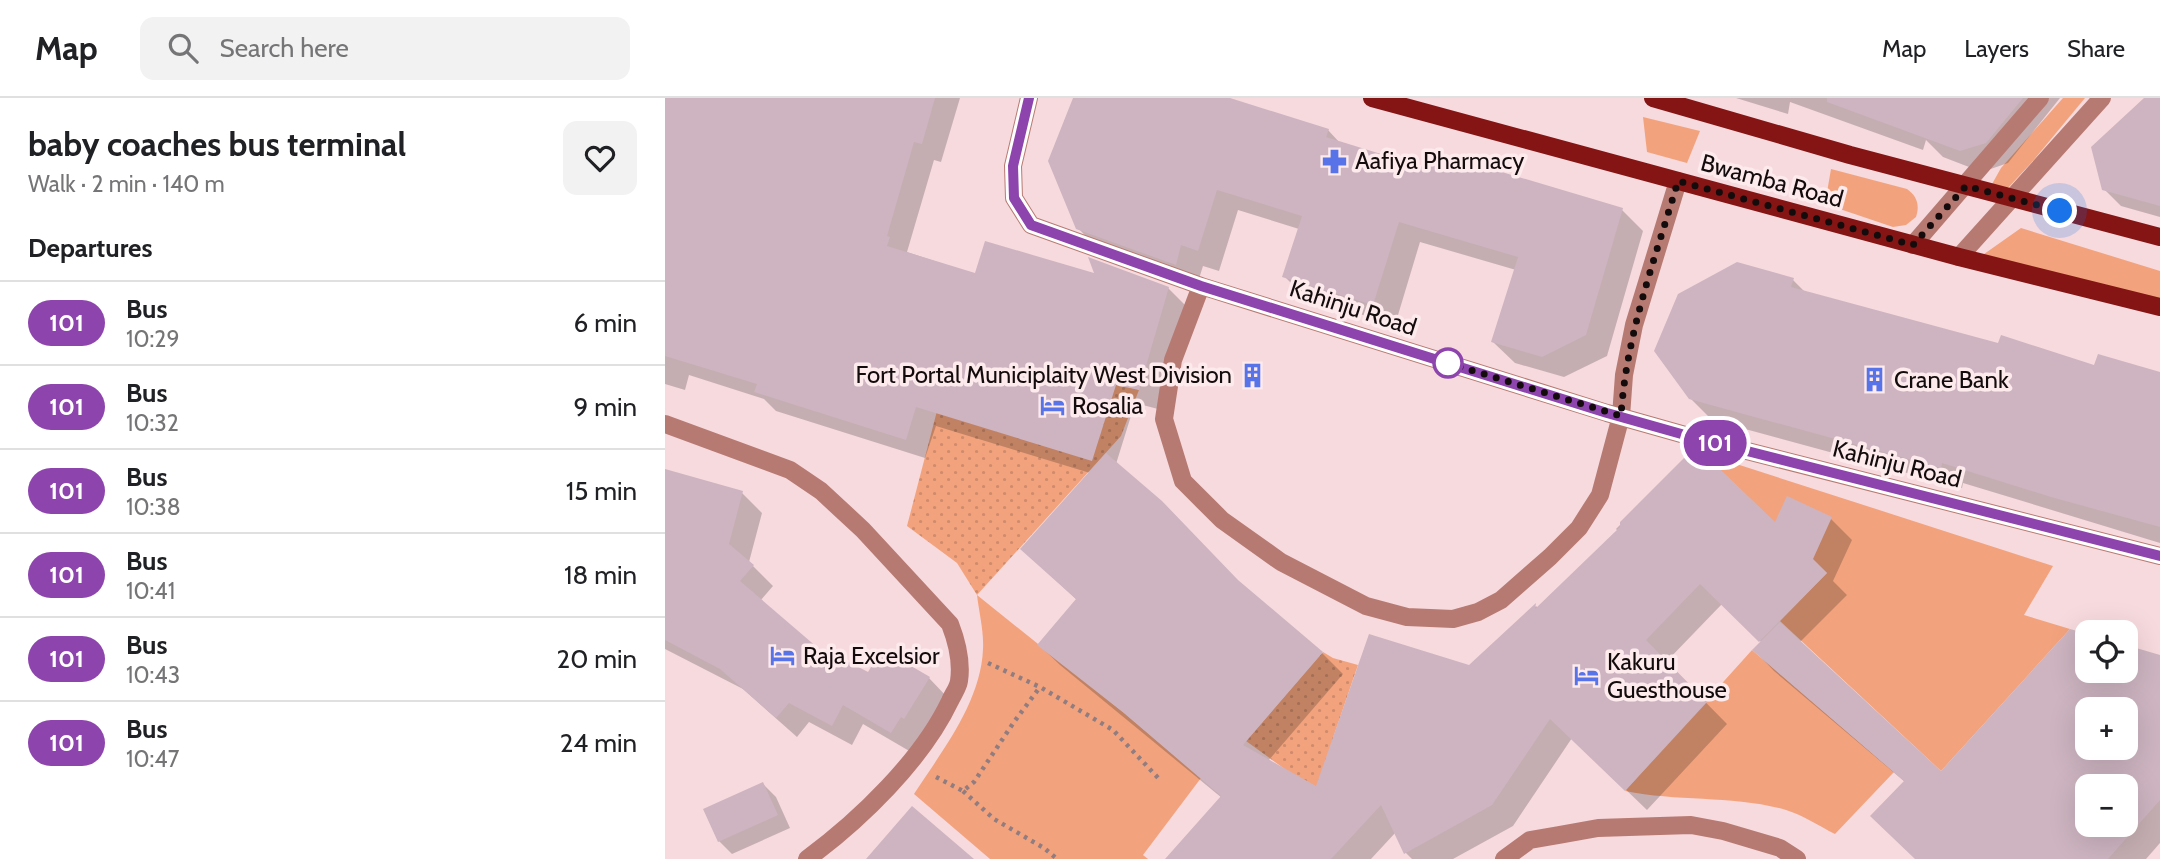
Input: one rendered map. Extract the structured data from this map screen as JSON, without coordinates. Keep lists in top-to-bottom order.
{
  "streets": {
    "main road": ["Bwamba Road"],
    "street": ["Kahinju Road"]
  },
  "places": {
    "pharmacy": ["Aafiya Pharmacy"],
    "building": ["Fort Portal Municiplaity West Division", "Crane Bank"],
    "hotel": ["Rosalia", "Raja Excelsior", "Kakuru Guesthouse"]
  },
  "lines": ["bus line 101"],
  "page": {
    "header": "Map",
    "search": "Search here",
    "nav": ["Map", "Layers", "Share"],
    "heading": [
      ["baby coaches bus terminal", "Walk · 2 min · 140 m"],
      "Departures"
    ],
    "on_map": "101",
    "list": [
      {
        "mark": "101",
        "name": "Bus",
        "note": "10:29",
        "value": "6 min"
      },
      {
        "mark": "101",
        "name": "Bus",
        "note": "10:32",
        "value": "9 min"
      },
      {
        "mark": "101",
        "name": "Bus",
        "note": "10:38",
        "value": "15 min"
      },
      {
        "mark": "101",
        "name": "Bus",
        "note": "10:41",
        "value": "18 min"
      },
      {
        "mark": "101",
        "name": "Bus",
        "note": "10:43",
        "value": "20 min"
      },
      {
        "mark": "101",
        "name": "Bus",
        "note": "10:47",
        "value": "24 min"
      }
    ],
    "map_buttons": ["+", "−"]
  }
}
